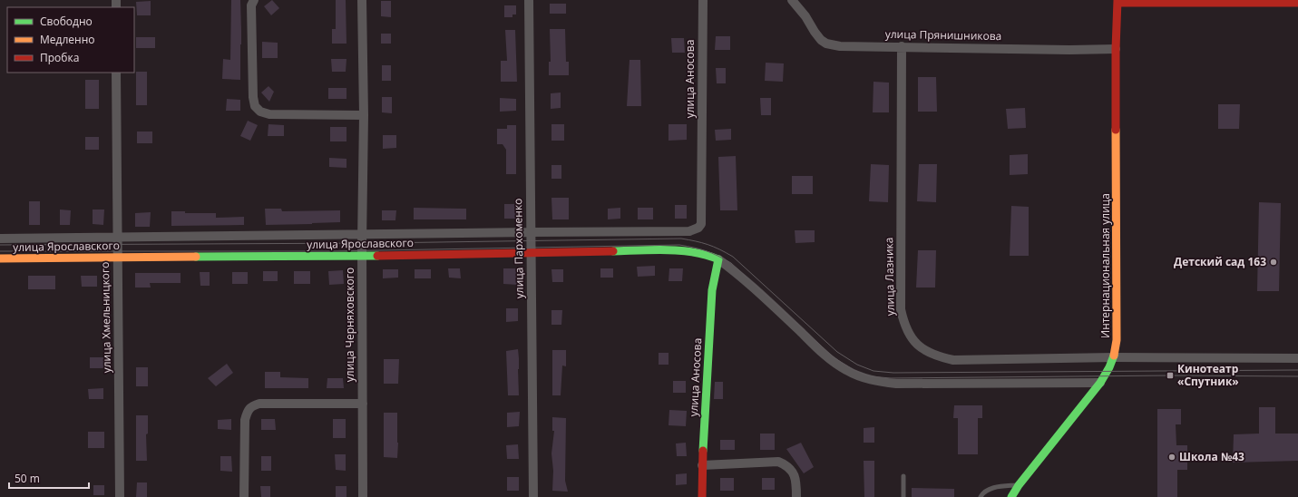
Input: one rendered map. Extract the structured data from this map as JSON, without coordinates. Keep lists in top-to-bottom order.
{
  "streets": {
    "street": [
      "улица Прянишникова",
      "улица Аносова",
      "улица Ярославского",
      "улица Пархоменко",
      "Интернациональная улица",
      "улица Лазника",
      "улица Хмельницкого",
      "улица Черняховского"
    ]
  },
  "crossings": [
    ["улица Прянишникова", "Интернациональная улица"],
    ["улица Прянишникова", "улица Лазника"],
    ["улица Аносова", "улица Ярославского"],
    ["улица Аносова", "улица Пархоменко"],
    ["улица Ярославского", "улица Пархоменко"],
    ["улица Ярославского", "улица Хмельницкого"],
    ["улица Ярославского", "улица Черняховского"],
    ["Интернациональная улица", "улица Лазника"]
  ],
  "places": {
    "other": ["Детский сад 163", "Школа №43"],
    "transit": ["Кинотеатр «Спутник»"]
  },
  "legend": ["Свободно", "Медленно", "Пробка"],
  "scale_bar": "50 m"
}
